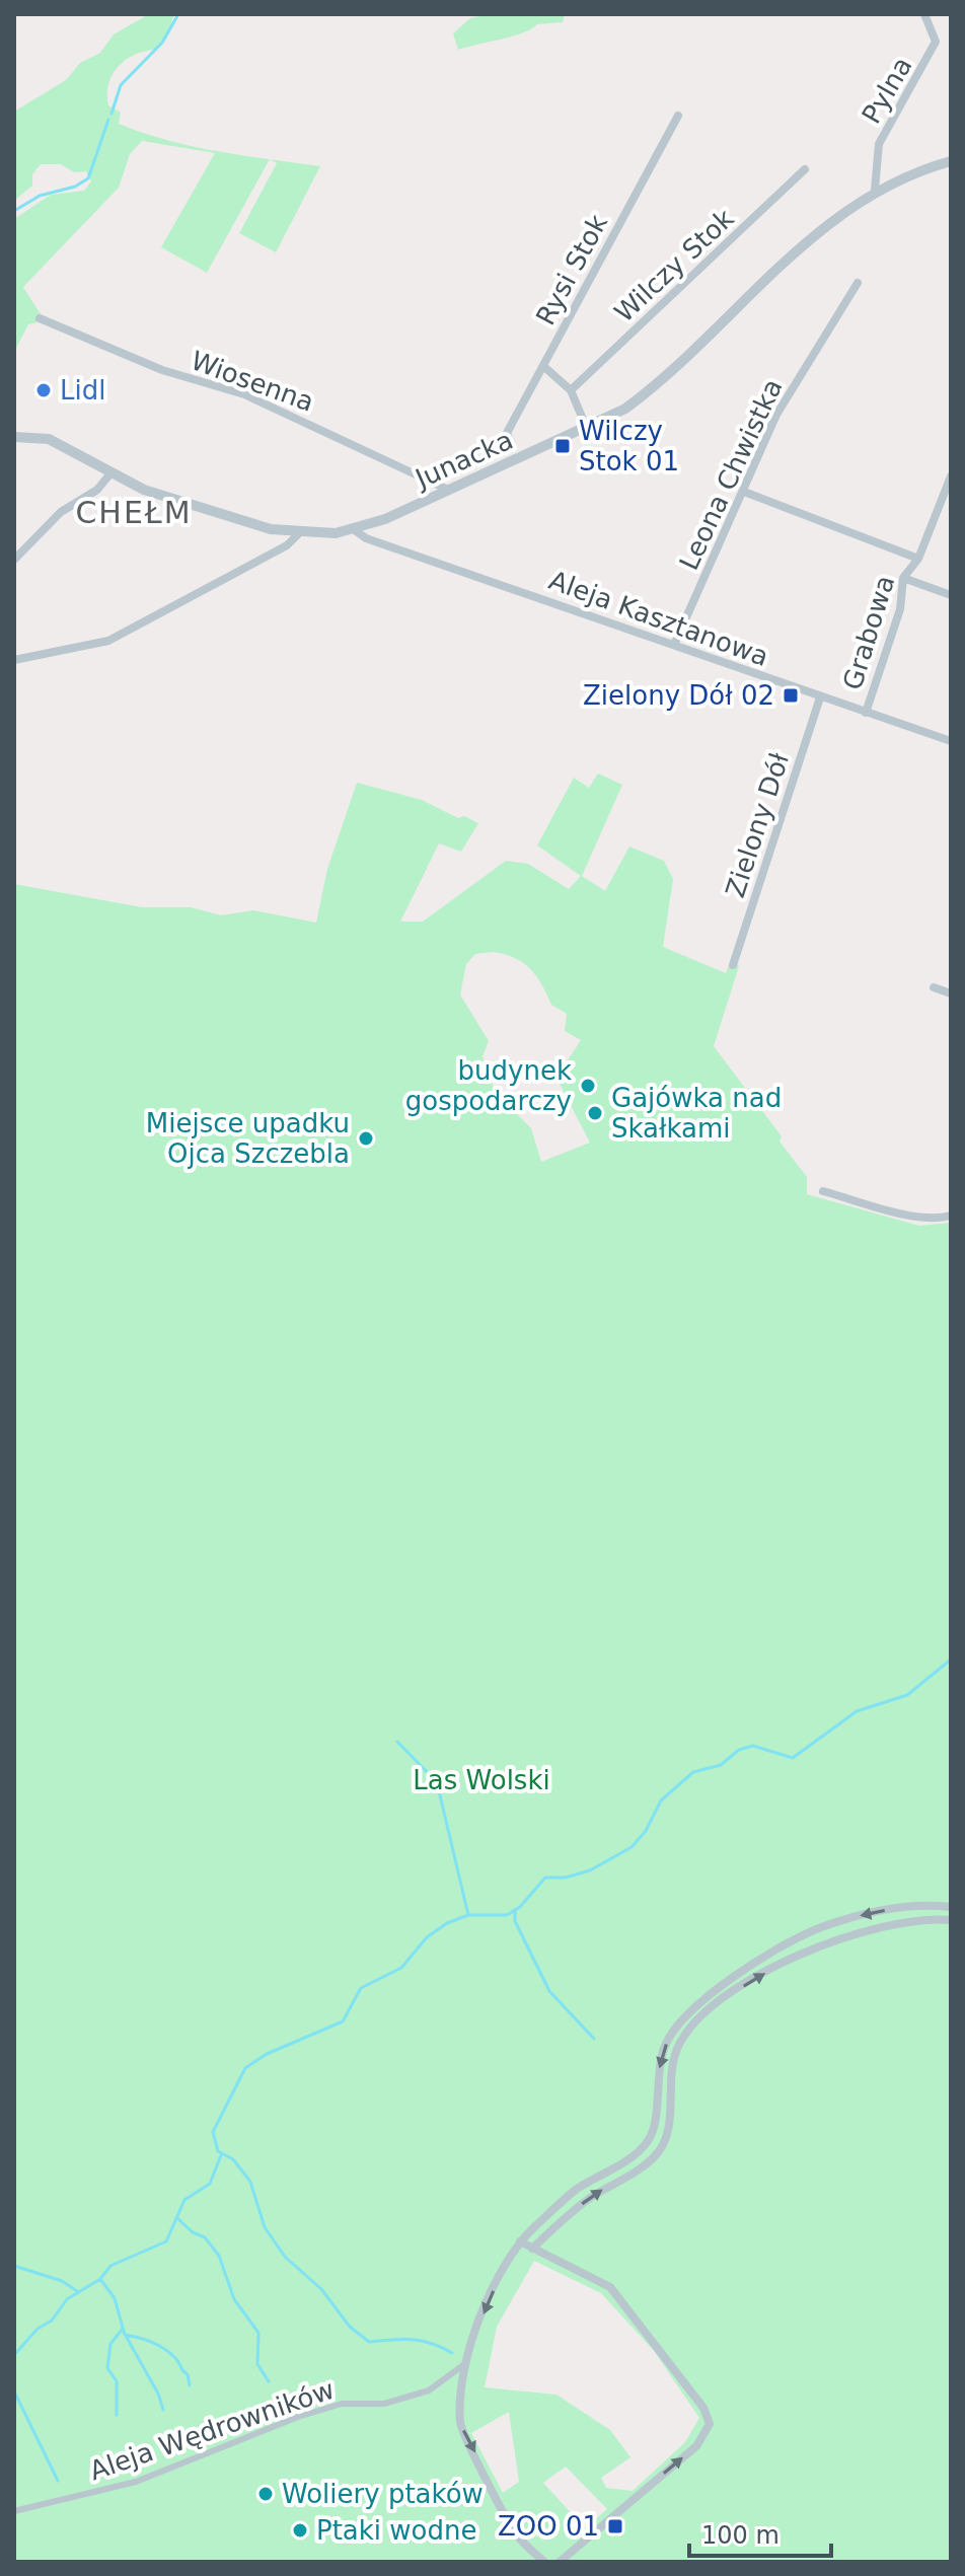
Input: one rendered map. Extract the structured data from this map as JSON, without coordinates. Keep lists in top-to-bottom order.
{
  "streets": {
    "street": [
      "Pylna",
      "Wilczy Stok",
      "Rysi Stok",
      "Wiosenna",
      "Junacka",
      "Leona Chwistka",
      "Aleja Kasztanowa",
      "Grabowa",
      "Zielony Dół",
      "Aleja Wędrowników"
    ]
  },
  "crossings": [
    ["Pylna", "Junacka"],
    ["Wiosenna", "Junacka"],
    ["Junacka", "Aleja Kasztanowa"],
    ["Leona Chwistka", "Aleja Kasztanowa"],
    ["Aleja Kasztanowa", "Grabowa"],
    ["Aleja Kasztanowa", "Zielony Dół"]
  ],
  "districts": ["CHEŁM"],
  "parks": ["Las Wolski"],
  "places": {
    "other": [
      "Lidl",
      "budynek gospodarczy",
      "Gajówka nad Skałkami",
      "Miejsce upadku Ojca Szczebla",
      "Woliery ptaków",
      "Ptaki wodne"
    ],
    "transit": ["Wilczy Stok 01", "Zielony Dół 02", "ZOO 01"]
  },
  "scale_bar": "100 m"
}
